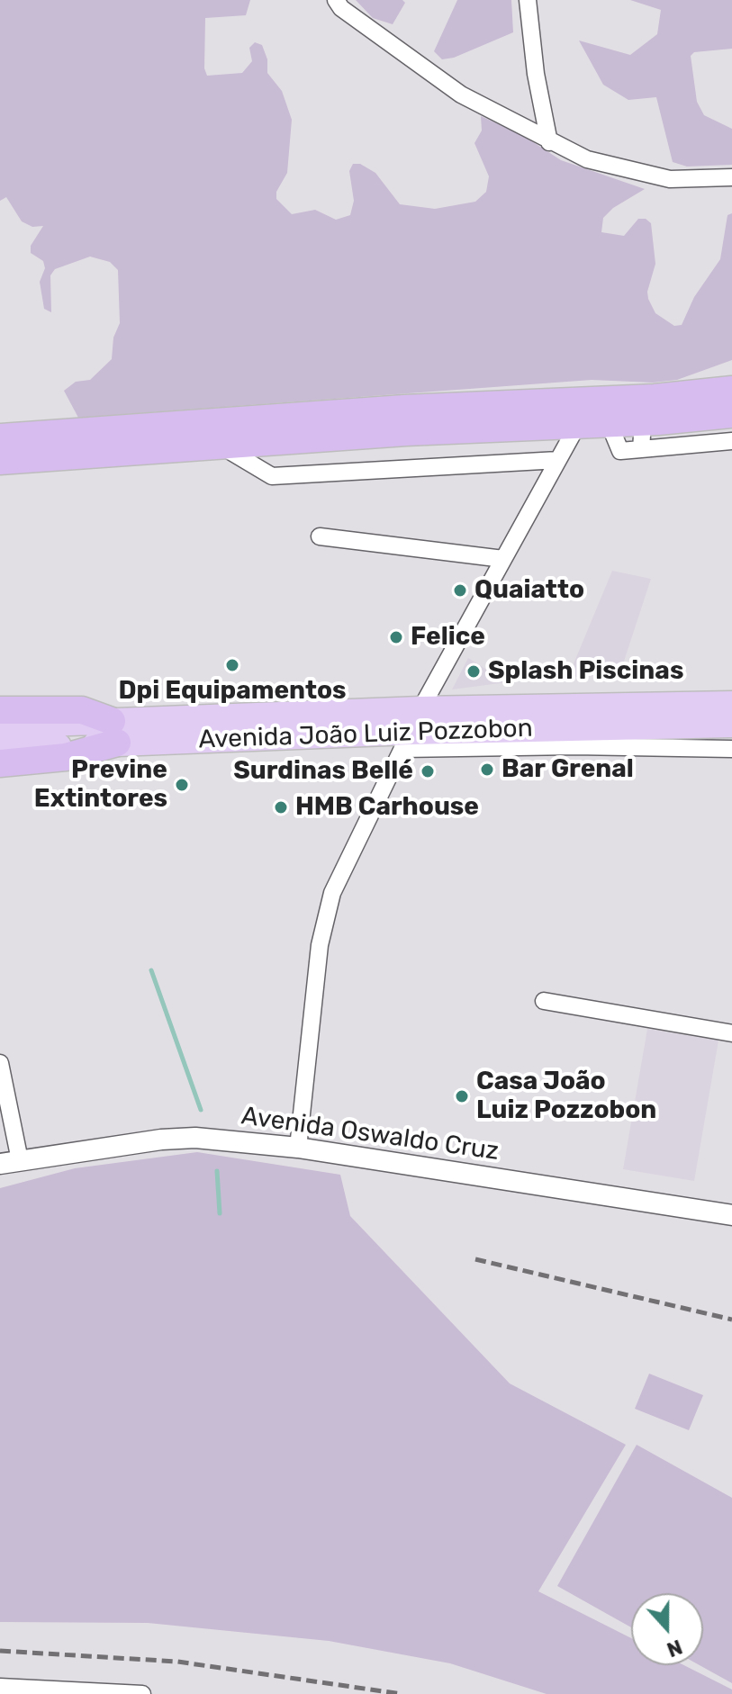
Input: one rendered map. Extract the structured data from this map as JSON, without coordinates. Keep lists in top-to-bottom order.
{
  "streets": {
    "main road": ["Avenida João Luiz Pozzobon"],
    "street": ["Avenida Oswaldo Cruz"]
  },
  "places": [
    "Quaiatto",
    "Felice",
    "Dpi Equipamentos",
    "Splash Piscinas",
    "Bar Grenal",
    "Surdinas Bellé",
    "Previne Extintores",
    "HMB Carhouse",
    "Casa João Luiz Pozzobon"
  ],
  "north": "bottom"
}
